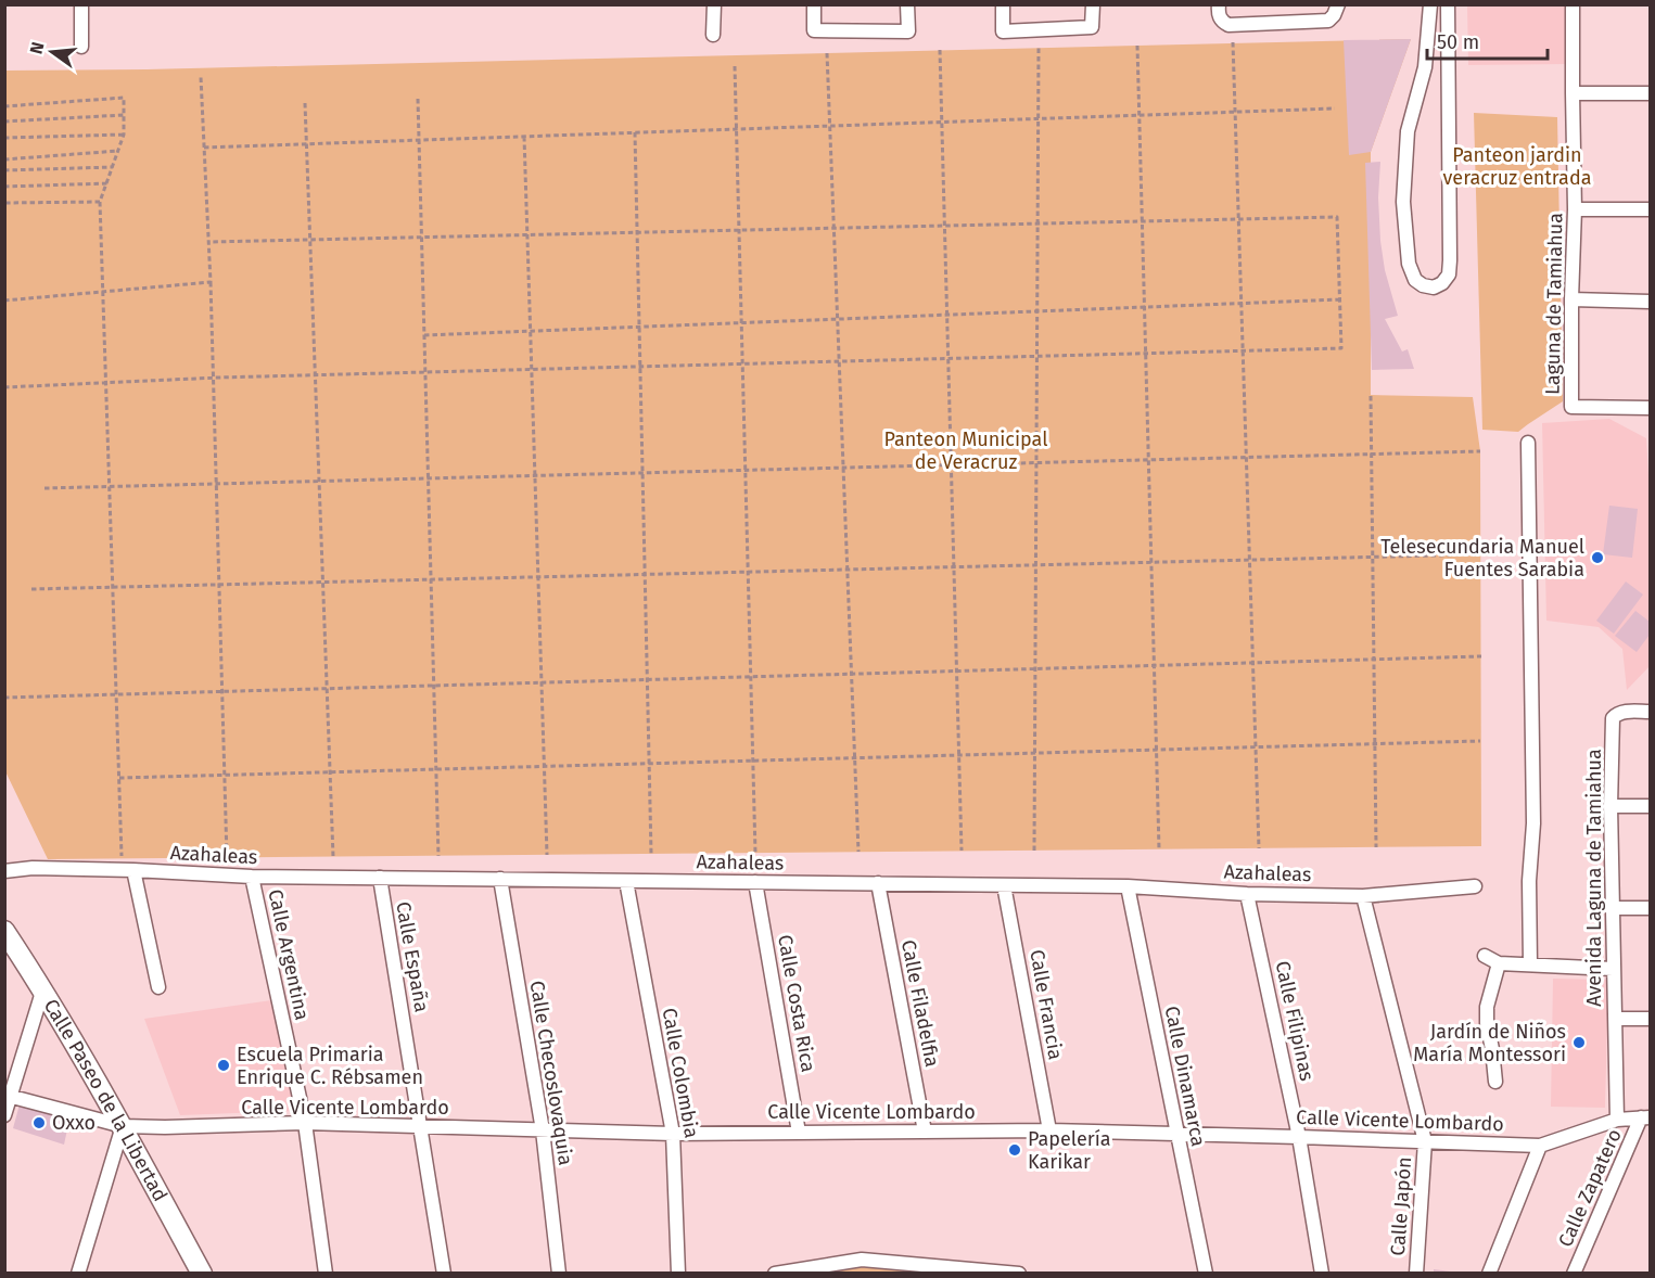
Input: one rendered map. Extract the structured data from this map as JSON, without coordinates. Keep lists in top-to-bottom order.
{
  "streets": {
    "street": [
      "Laguna de Tamiahua",
      "Azahaleas",
      "Avenida Laguna de Tamiahua",
      "Calle Argentina",
      "Calle España",
      "Calle Costa Rica",
      "Calle Filadelfia",
      "Calle Francia",
      "Calle Filipinas",
      "Calle Checoslovaquia",
      "Calle Colombia",
      "Calle Dinamarca",
      "Calle Paseo de la Libertad",
      "Calle Vicente Lombardo",
      "Calle Zapatero",
      "Calle Japón"
    ]
  },
  "crossings": [
    ["Azahaleas", "Calle Argentina"],
    ["Azahaleas", "Calle España"],
    ["Azahaleas", "Calle Costa Rica"],
    ["Azahaleas", "Calle Filadelfia"],
    ["Azahaleas", "Calle Francia"],
    ["Azahaleas", "Calle Filipinas"],
    ["Azahaleas", "Calle Checoslovaquia"],
    ["Azahaleas", "Calle Colombia"],
    ["Azahaleas", "Calle Dinamarca"],
    ["Azahaleas", "Calle Japón"],
    ["Avenida Laguna de Tamiahua", "Calle Vicente Lombardo"],
    ["Calle Argentina", "Calle Vicente Lombardo"],
    ["Calle España", "Calle Vicente Lombardo"],
    ["Calle Costa Rica", "Calle Vicente Lombardo"],
    ["Calle Filadelfia", "Calle Vicente Lombardo"],
    ["Calle Francia", "Calle Vicente Lombardo"],
    ["Calle Filipinas", "Calle Vicente Lombardo"],
    ["Calle Checoslovaquia", "Calle Vicente Lombardo"],
    ["Calle Colombia", "Calle Vicente Lombardo"],
    ["Calle Dinamarca", "Calle Vicente Lombardo"],
    ["Calle Paseo de la Libertad", "Calle Vicente Lombardo"],
    ["Calle Vicente Lombardo", "Calle Zapatero"],
    ["Calle Vicente Lombardo", "Calle Japón"]
  ],
  "parks": ["Panteon jardin veracruz entrada", "Panteon Municipal de Veracruz"],
  "places": [
    "Telesecundaria Manuel Fuentes Sarabia",
    "Jardín de Niños María Montessori",
    "Escuela Primaria Enrique C. Rébsamen",
    "Oxxo",
    "Papelería Karikar"
  ],
  "scale_bar": "50 m",
  "north": "left"
}
